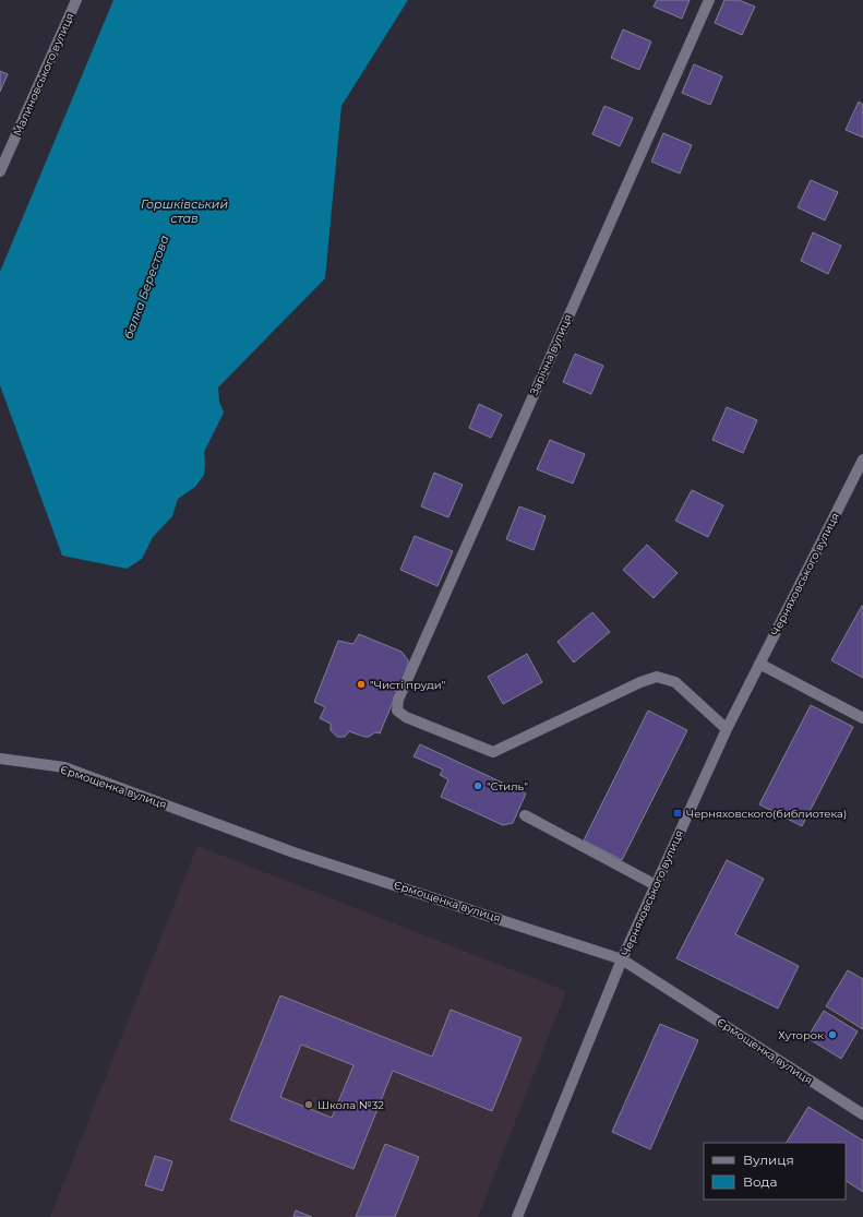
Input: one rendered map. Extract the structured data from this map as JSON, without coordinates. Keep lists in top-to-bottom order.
{
  "streets": {
    "street": [
      "Малиновського вулиця",
      "Зарічна вулиця",
      "Черняховського вулиця",
      "Єрмощенка вулиця"
    ]
  },
  "crossings": [
    ["Зарічна вулиця", "Черняховського вулиця"],
    ["Черняховського вулиця", "Єрмощенка вулиця"]
  ],
  "water": ["Горшківський став", "балка Берестова"],
  "places": {
    "other": [
      "\"Чисті пруди\"",
      "\"Стиль\"",
      "Хуторок",
      "Школа №32"
    ],
    "transit": ["Черняховского(библиотека)"]
  },
  "legend": ["Вулиця", "Вода"]
}
